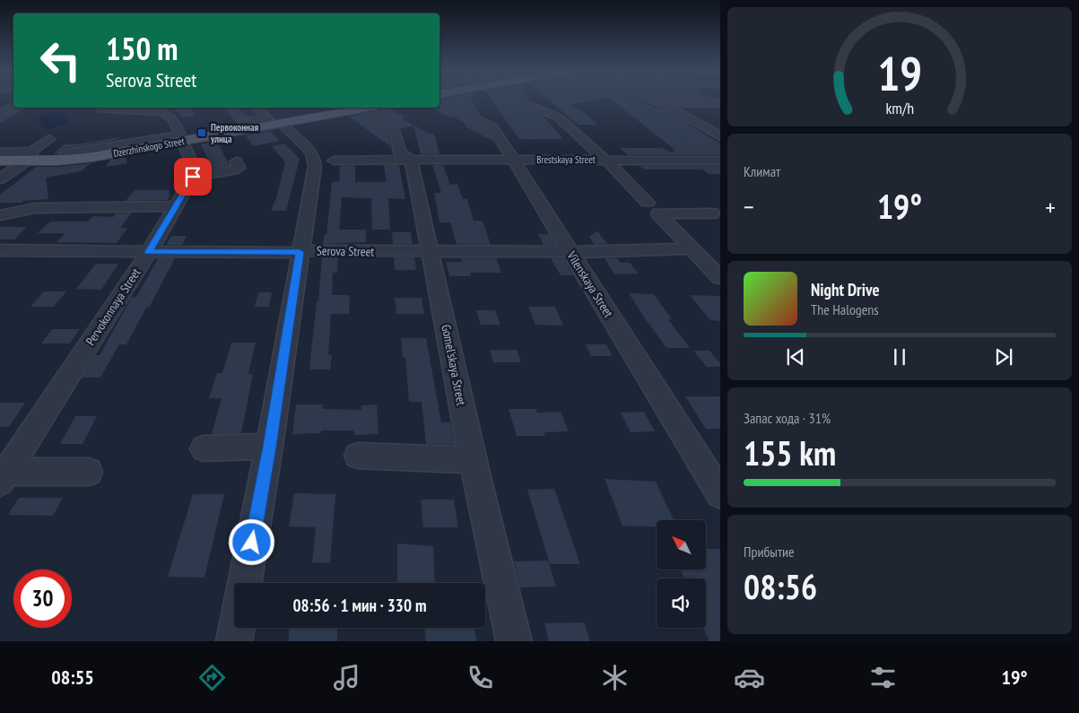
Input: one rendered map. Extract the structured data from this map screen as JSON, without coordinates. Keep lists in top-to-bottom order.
{
  "streets": {
    "main road": ["Dzerzhinskogo Street"],
    "street": [
      "Brestskaya Street",
      "Serova Street",
      "Vilenskaya Street",
      "Pervokonnaya Street",
      "Gomel'skaya Street"
    ]
  },
  "crossings": [
    ["Brestskaya Street", "Vilenskaya Street"],
    ["Brestskaya Street", "Gomel'skaya Street"],
    ["Serova Street", "Vilenskaya Street"],
    ["Serova Street", "Pervokonnaya Street"],
    ["Serova Street", "Gomel'skaya Street"]
  ],
  "places": {
    "transit": ["Первоконная улица"]
  },
  "north": "top left",
  "page": {
    "turn": ["150 m", "Serova Street"],
    "tile": [
      "Климат",
      ["Запас хода · 31%", "155 km"],
      ["Прибытие", "08:56"]
    ],
    "heat": ["−", "19°", "+"],
    "song": ["Night Drive", "The Halogens"],
    "limit": "30",
    "trip": "08:56 · 1 мин · 330 m",
    "tabs": ["08:55", "19°"],
    "gauge": ["19", "km/h"]
  }
}
